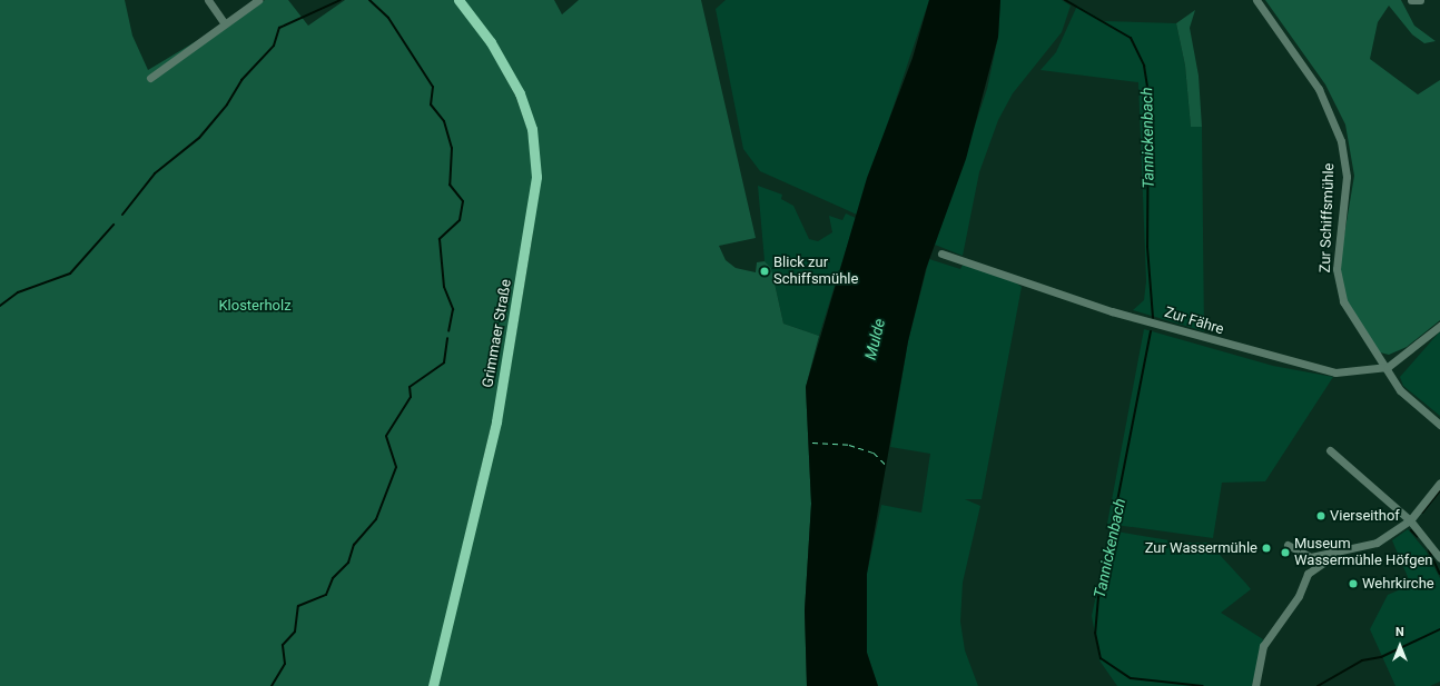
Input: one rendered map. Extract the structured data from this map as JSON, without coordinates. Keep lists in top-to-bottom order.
{
  "streets": {
    "main road": ["Grimmaer Straße"],
    "street": ["Zur Schiffsmühle", "Zur Fähre"]
  },
  "crossings": [
    ["Zur Schiffsmühle", "Zur Fähre"]
  ],
  "water": ["Tannickenbach", "Mulde"],
  "parks": ["Klosterholz"],
  "places": [
    "Blick zur Schiffsmühle",
    "Vierseithof",
    "Zur Wassermühle",
    "Museum Wassermühle Höfgen",
    "Wehrkirche"
  ],
  "north": "top"
}
